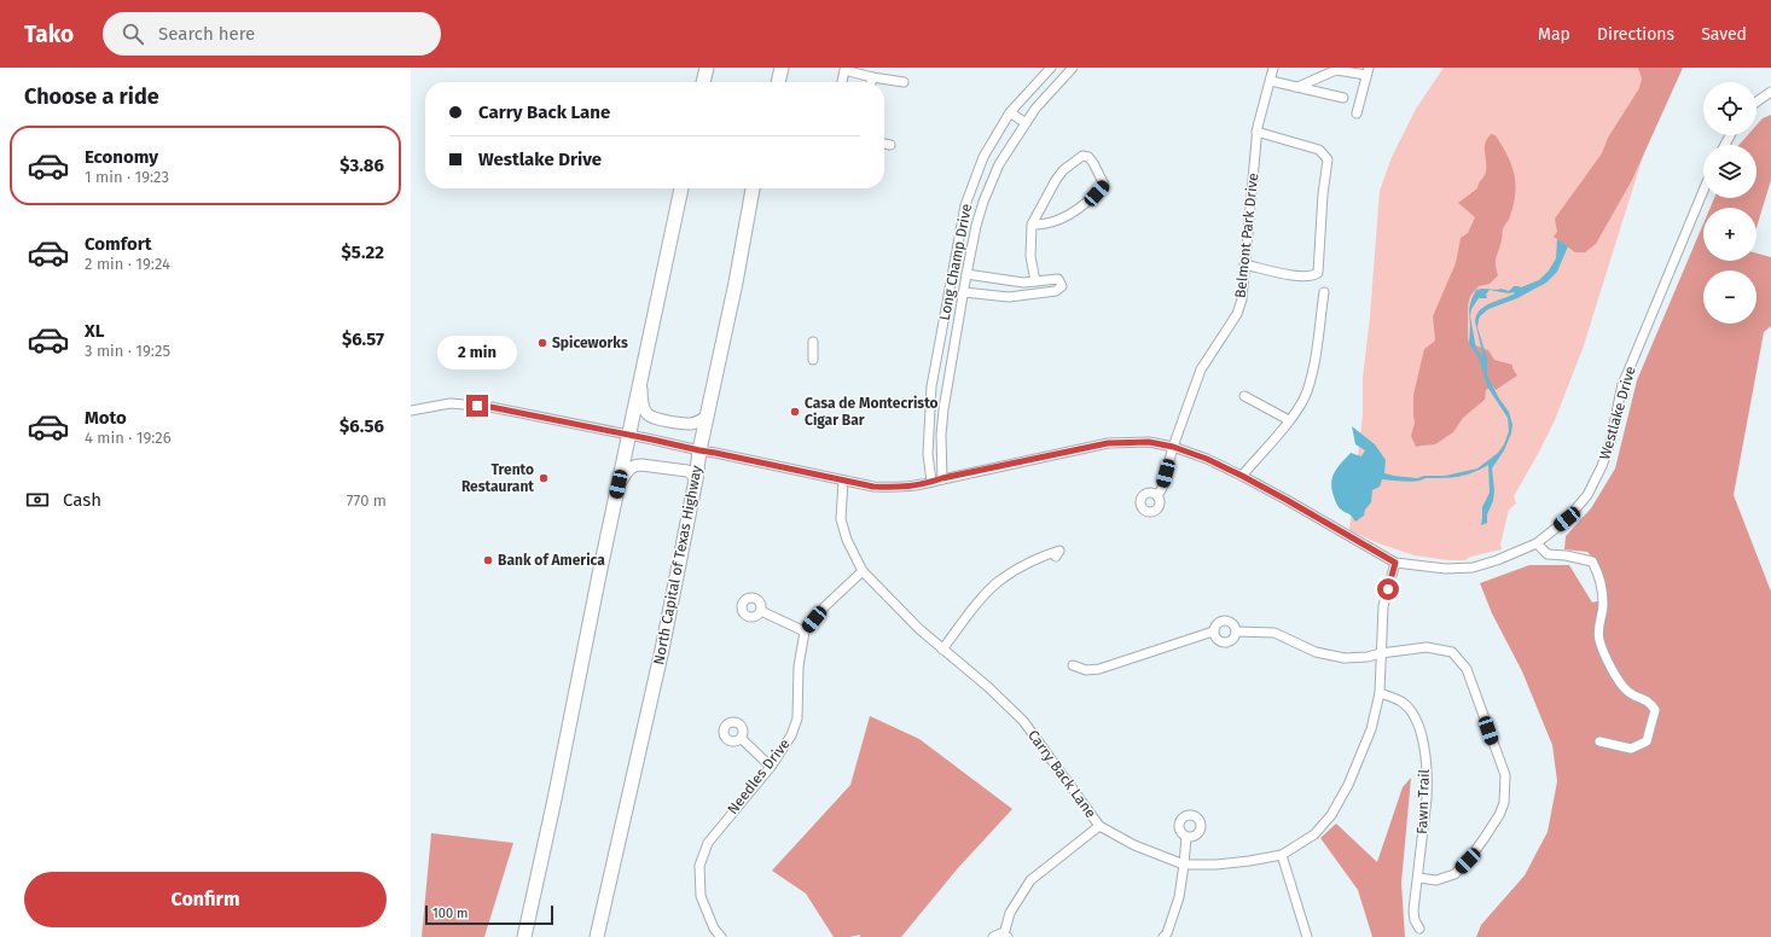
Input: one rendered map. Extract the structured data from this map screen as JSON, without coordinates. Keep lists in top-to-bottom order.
{
  "streets": {
    "highway": ["North Capital of Texas Highway"],
    "street": [
      "Belmont Park Drive",
      "Long Champ Drive",
      "Westlake Drive",
      "Carry Back Lane",
      "Needles Drive",
      "Fawn Trail"
    ]
  },
  "crossings": [
    ["Belmont Park Drive", "Westlake Drive"],
    ["Long Champ Drive", "Westlake Drive"],
    ["Westlake Drive", "North Capital of Texas Highway"],
    ["Westlake Drive", "Carry Back Lane"],
    ["Carry Back Lane", "Fawn Trail"]
  ],
  "places": [
    "Spiceworks",
    "Casa de Montecristo Cigar Bar",
    "Trento Restaurant",
    "Bank of America"
  ],
  "scale_bar": "100 m",
  "page": {
    "header": "Tako",
    "search": "Search here",
    "nav": ["Map", "Directions", "Saved"],
    "heading": "Choose a ride",
    "map_buttons": ["+", "−"],
    "banner": ["Carry Back Lane", "Westlake Drive"],
    "list": [
      {
        "name": "Economy",
        "note": "1 min · 19:23",
        "value": "$3.86"
      },
      {
        "name": "Comfort",
        "note": "2 min · 19:24",
        "value": "$5.22"
      },
      {
        "name": "XL",
        "note": "3 min · 19:25",
        "value": "$6.57"
      },
      {
        "name": "Moto",
        "note": "4 min · 19:26",
        "value": "$6.56"
      }
    ],
    "bubble": "2 min",
    "pay": ["Cash", "770 m"],
    "buttons": "Confirm",
    "scale": "100 m"
  }
}
